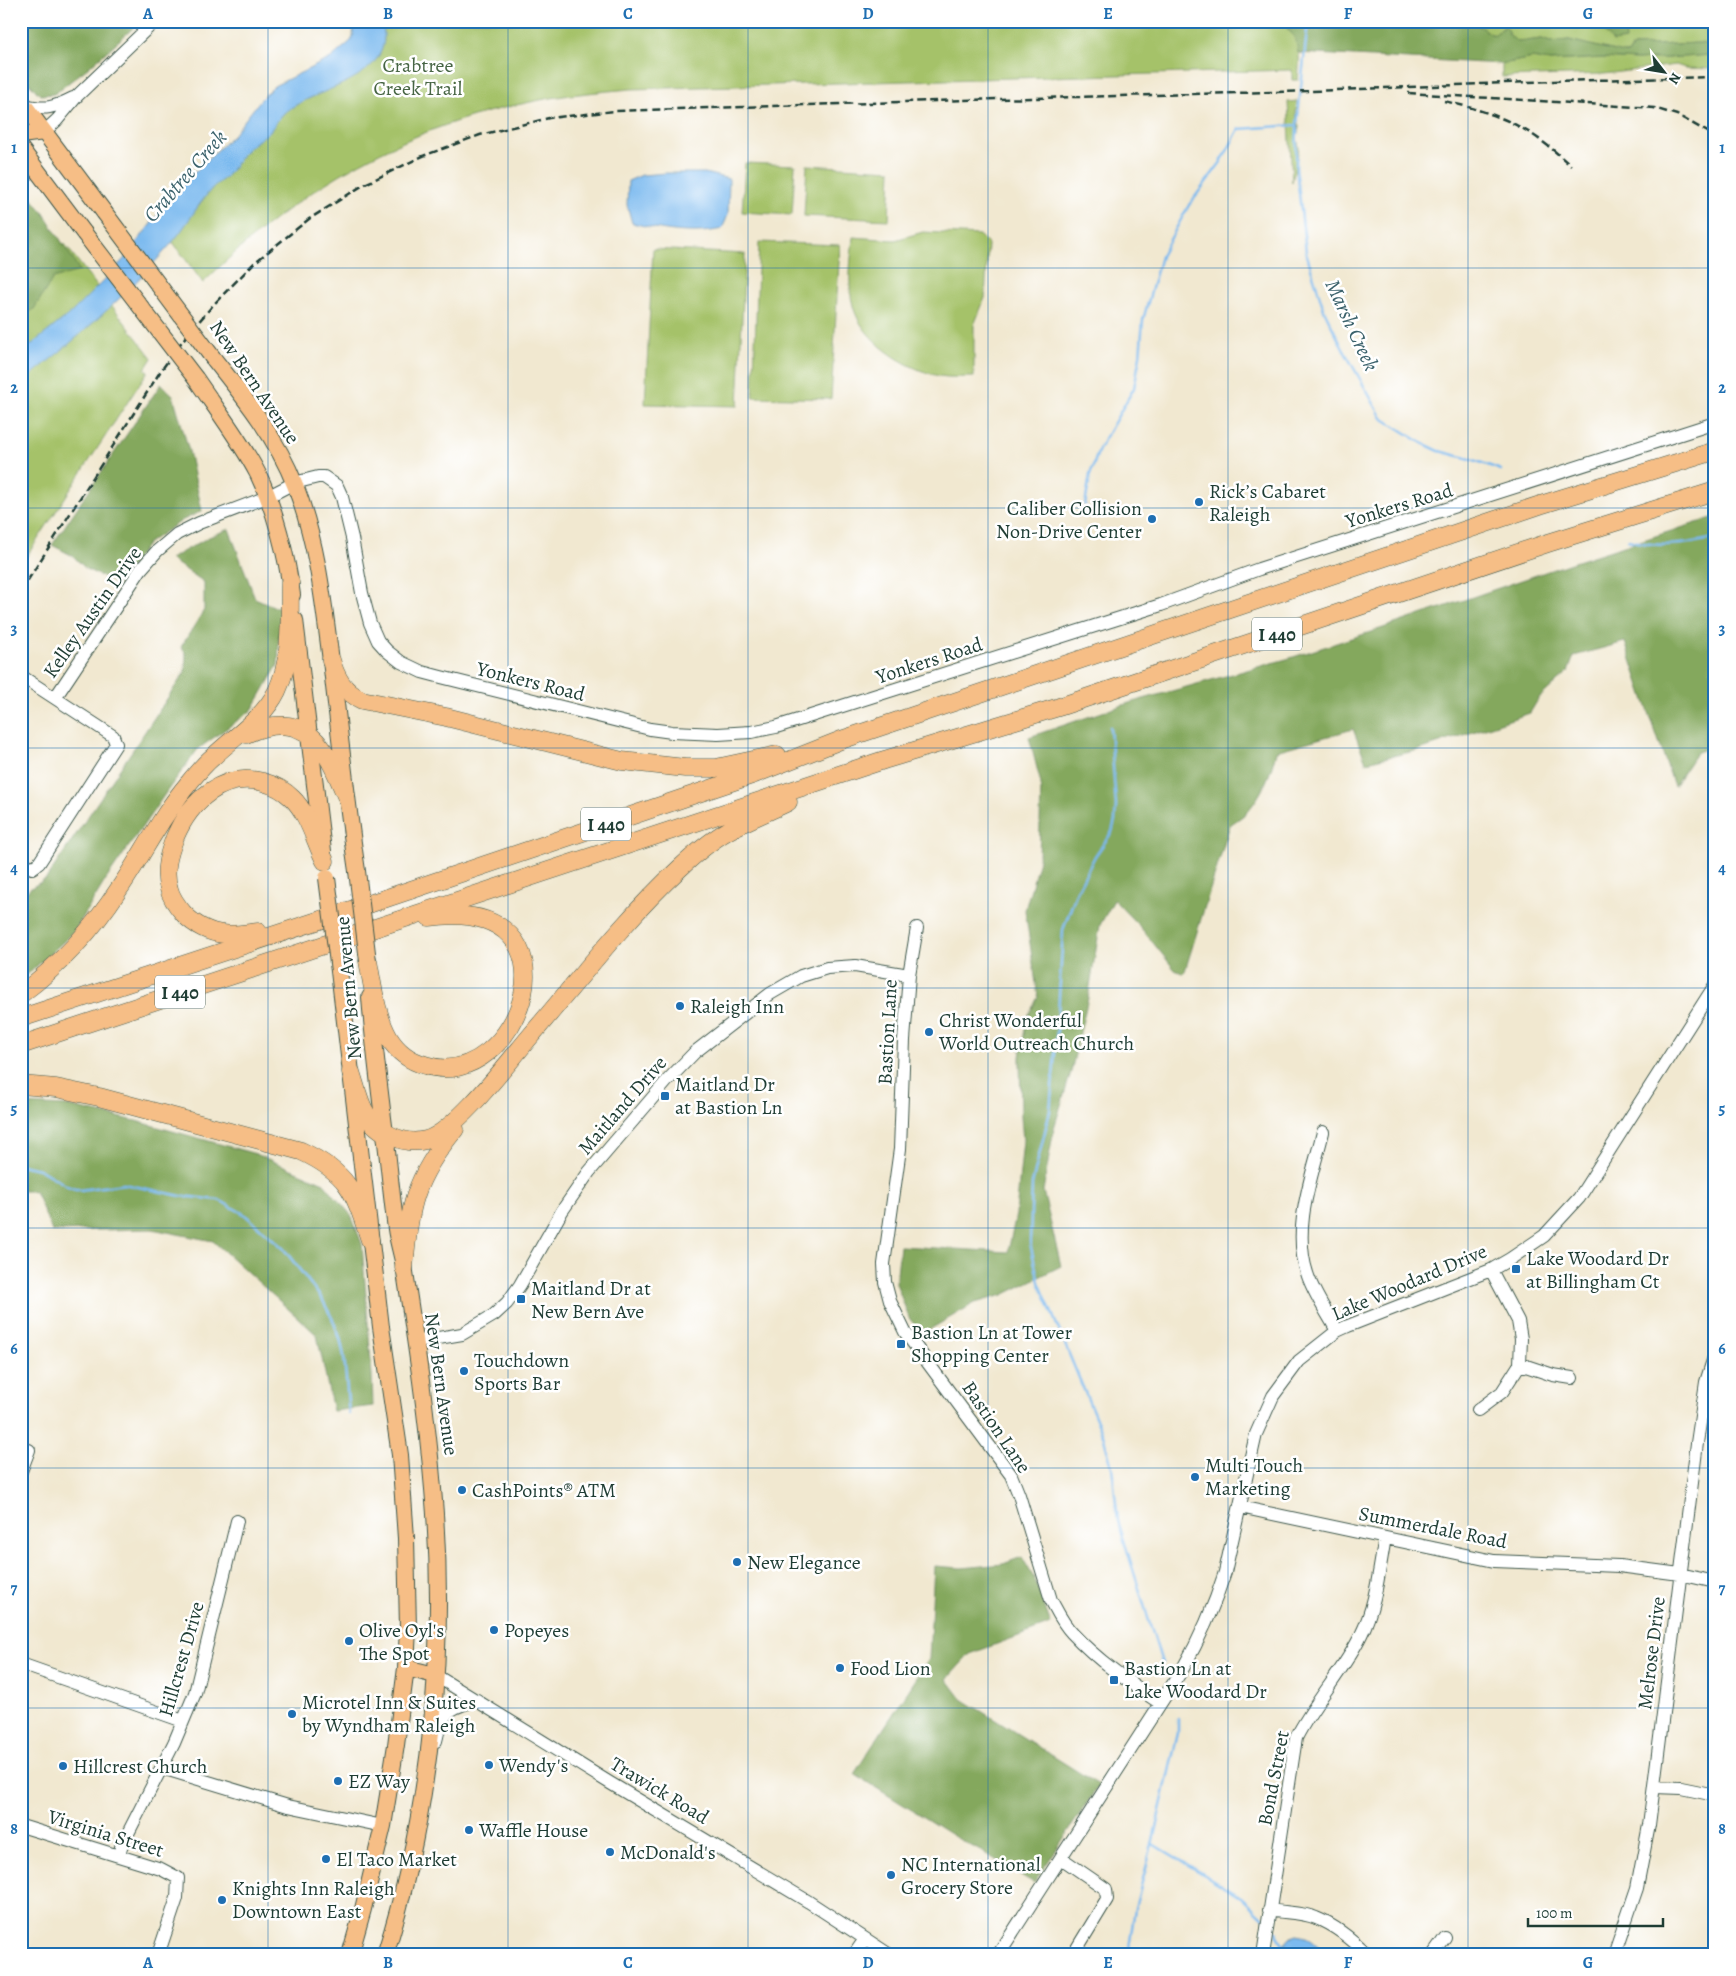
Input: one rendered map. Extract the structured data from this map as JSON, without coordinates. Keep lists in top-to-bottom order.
{
  "streets": {
    "highway": ["I 440"],
    "main road": ["New Bern Avenue"],
    "street": [
      "Yonkers Road",
      "Kelley Austin Drive",
      "Bastion Lane",
      "Maitland Drive",
      "Lake Woodard Drive",
      "Summerdale Road",
      "Melrose Drive",
      "Hillcrest Drive",
      "Bond Street",
      "Trawick Road",
      "Virginia Street"
    ]
  },
  "crossings": [
    ["New Bern Avenue", "Yonkers Road"],
    ["New Bern Avenue", "Kelley Austin Drive"],
    ["New Bern Avenue", "Maitland Drive"],
    ["New Bern Avenue", "Trawick Road"],
    ["Yonkers Road", "Kelley Austin Drive"],
    ["Bastion Lane", "Maitland Drive"],
    ["Bastion Lane", "Lake Woodard Drive"],
    ["Lake Woodard Drive", "Summerdale Road"],
    ["Summerdale Road", "Melrose Drive"],
    ["Summerdale Road", "Bond Street"],
    ["Hillcrest Drive", "Virginia Street"]
  ],
  "water": ["Crabtree Creek", "Marsh Creek"],
  "parks": ["Crabtree Creek Trail"],
  "places": {
    "other": [
      "Rick’s Cabaret Raleigh",
      "Caliber Collision Non-Drive Center",
      "Raleigh Inn",
      "Christ Wonderful World Outreach Church",
      "Touchdown Sports Bar",
      "Multi Touch Marketing",
      "CashPoints® ATM",
      "New Elegance",
      "Popeyes",
      "Olive Oyl's The Spot",
      "Food Lion",
      "Microtel Inn & Suites by Wyndham Raleigh",
      "Wendy's",
      "Hillcrest Church",
      "EZ Way",
      "Waffle House",
      "McDonald's",
      "El Taco Market",
      "NC International Grocery Store",
      "Knights Inn Raleigh Downtown East"
    ],
    "transit": [
      "Maitland Dr at Bastion Ln",
      "Lake Woodard Dr at Billingham Ct",
      "Maitland Dr at New Bern Ave",
      "Bastion Ln at Tower Shopping Center",
      "Bastion Ln at Lake Woodard Dr"
    ]
  },
  "scale_bar": "100 m",
  "north": "bottom right",
  "grid": {
    "columns": [
      "A",
      "B",
      "C",
      "D",
      "E",
      "F",
      "G"
    ],
    "rows": [
      "1",
      "2",
      "3",
      "4",
      "5",
      "6",
      "7",
      "8"
    ]
  }
}
